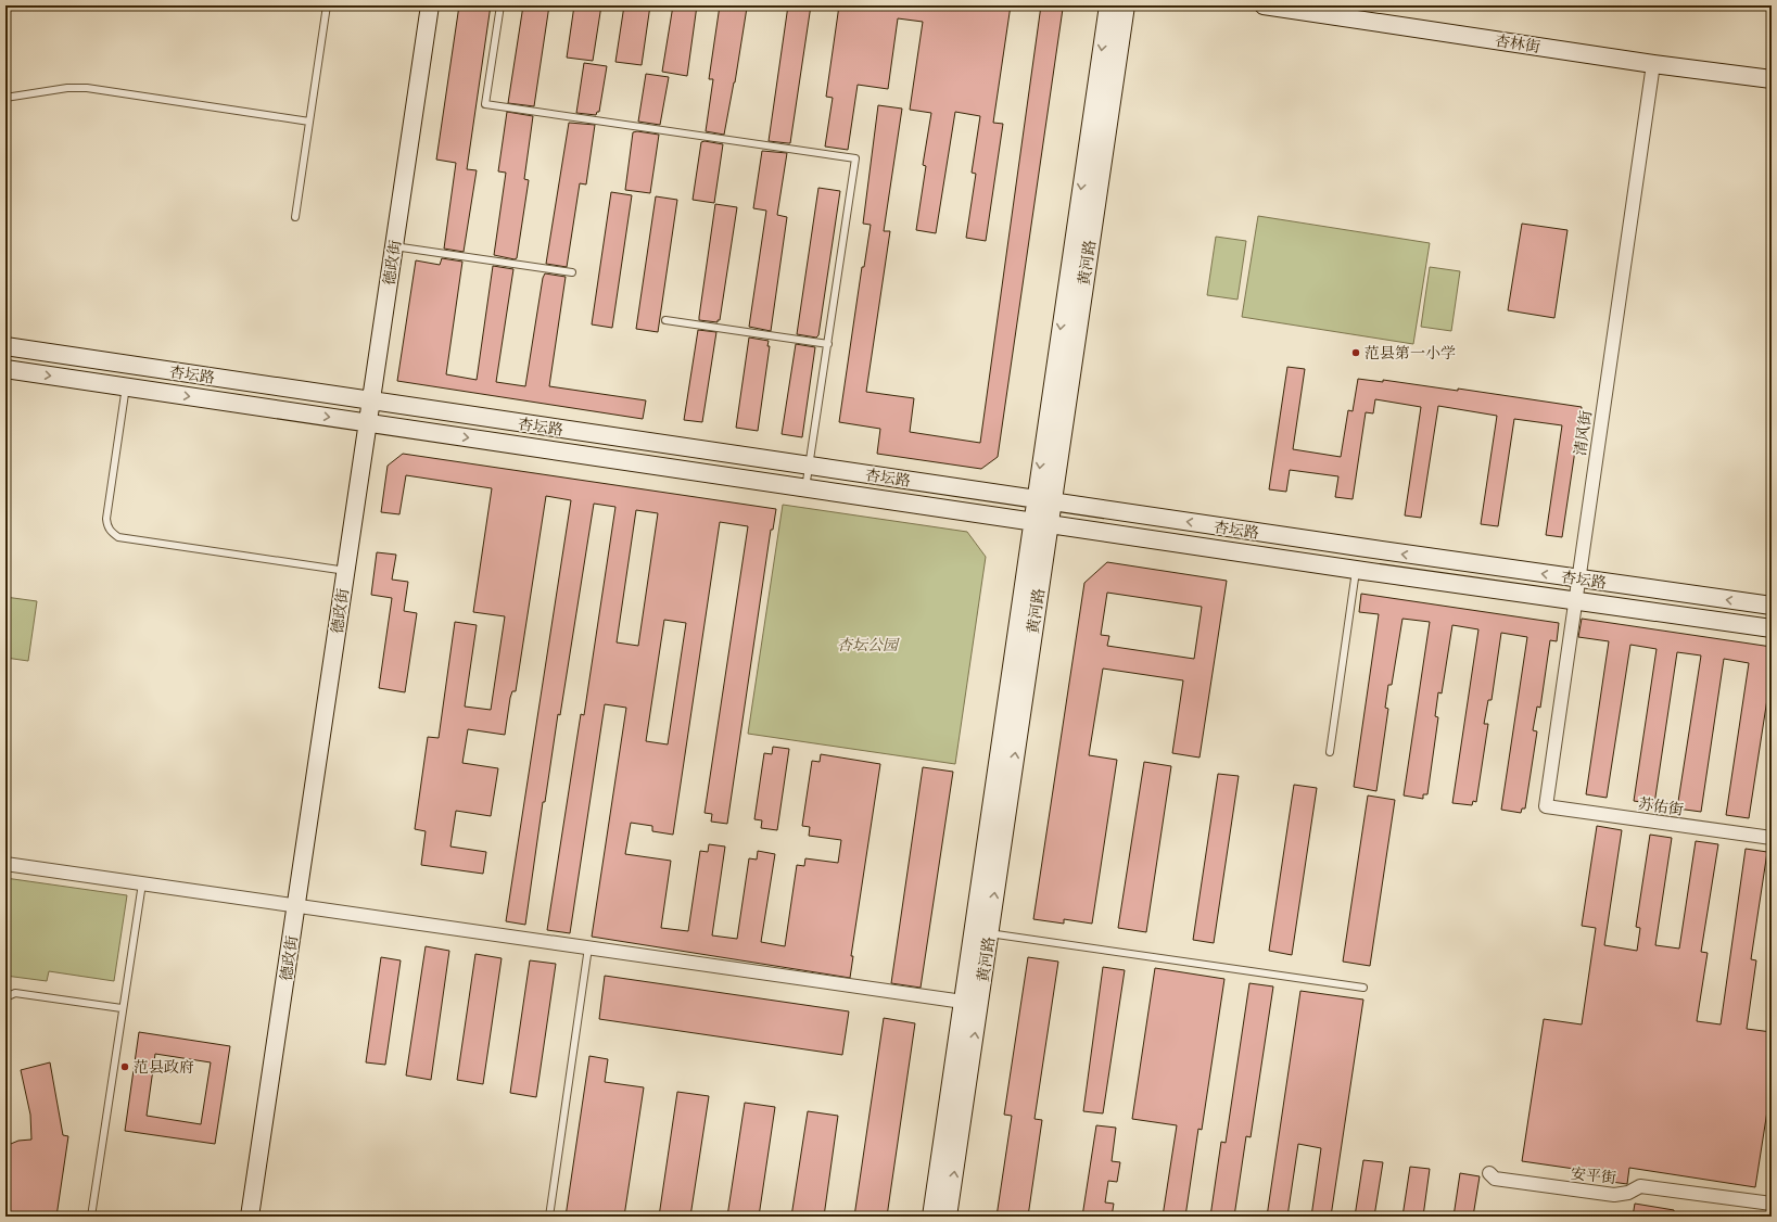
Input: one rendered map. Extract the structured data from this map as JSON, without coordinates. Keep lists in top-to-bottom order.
{
  "streets": {
    "street": [
      "杏林街",
      "德政街",
      "黄河路",
      "杏坛路",
      "清风街",
      "苏佑街",
      "安平街"
    ]
  },
  "crossings": [
    ["杏林街", "清风街"],
    ["德政街", "杏坛路"],
    ["黄河路", "杏坛路"],
    ["杏坛路", "清风街"],
    ["清风街", "苏佑街"]
  ],
  "parks": ["杏坛公园"],
  "places": ["范县第一小学", "范县政府"]
}
